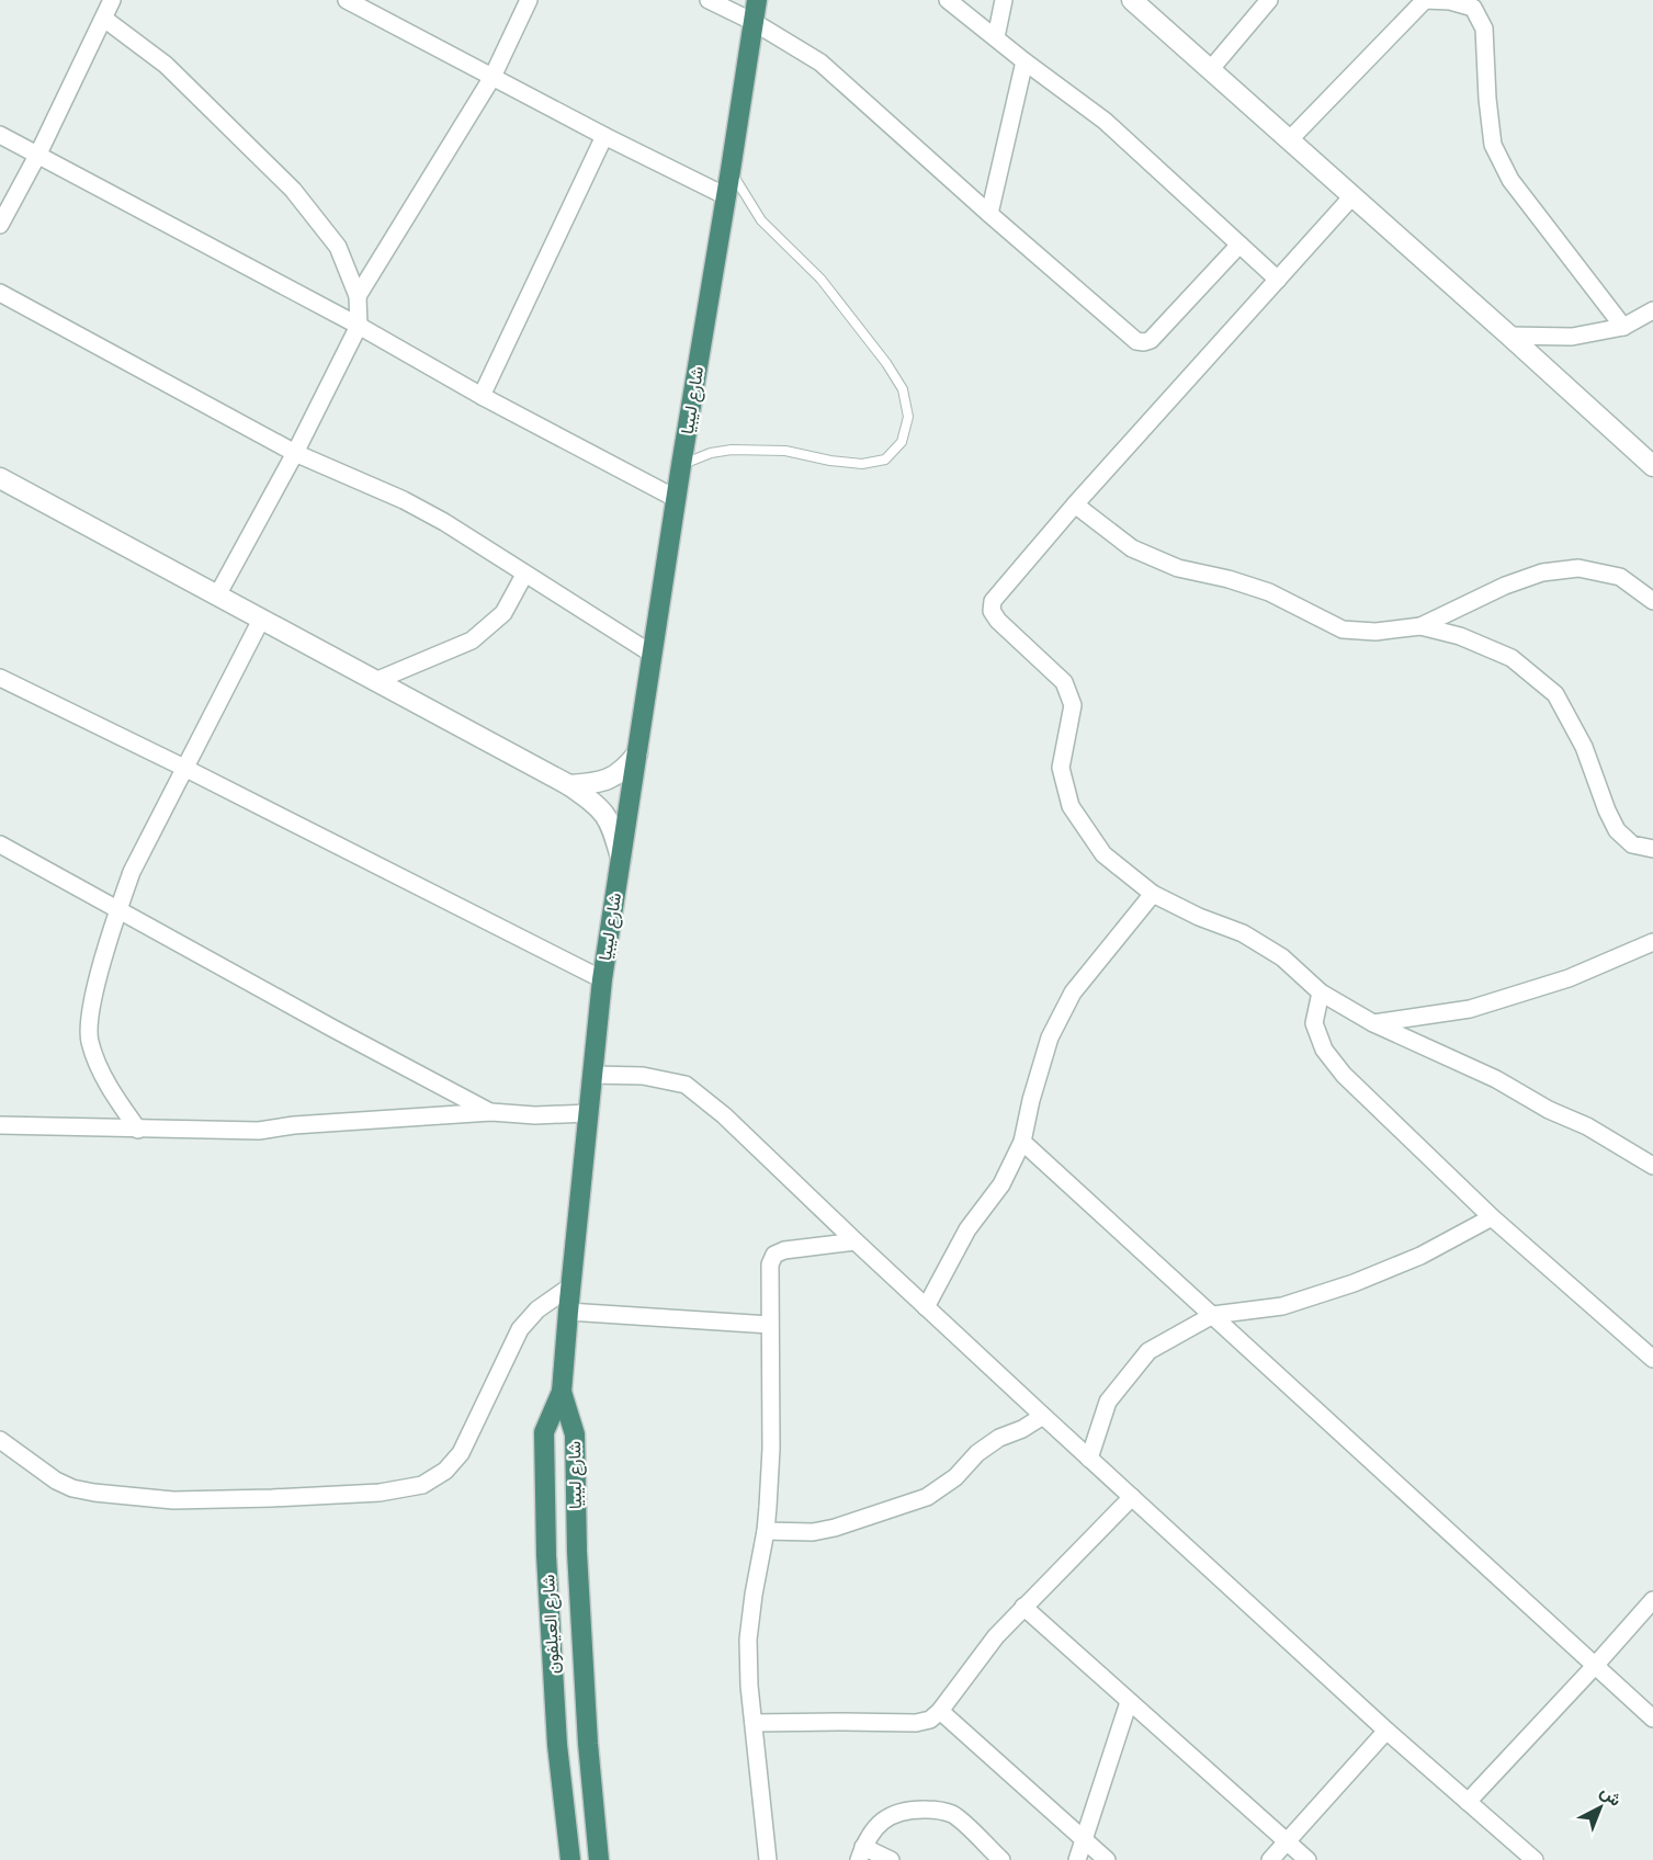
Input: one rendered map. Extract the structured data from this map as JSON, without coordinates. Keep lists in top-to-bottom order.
{
  "streets": {
    "highway": ["شارع ليبيا", "شارع العيلفون"]
  },
  "crossings": [
    ["شارع ليبيا", "شارع العيلفون"]
  ],
  "north": "top right"
}
